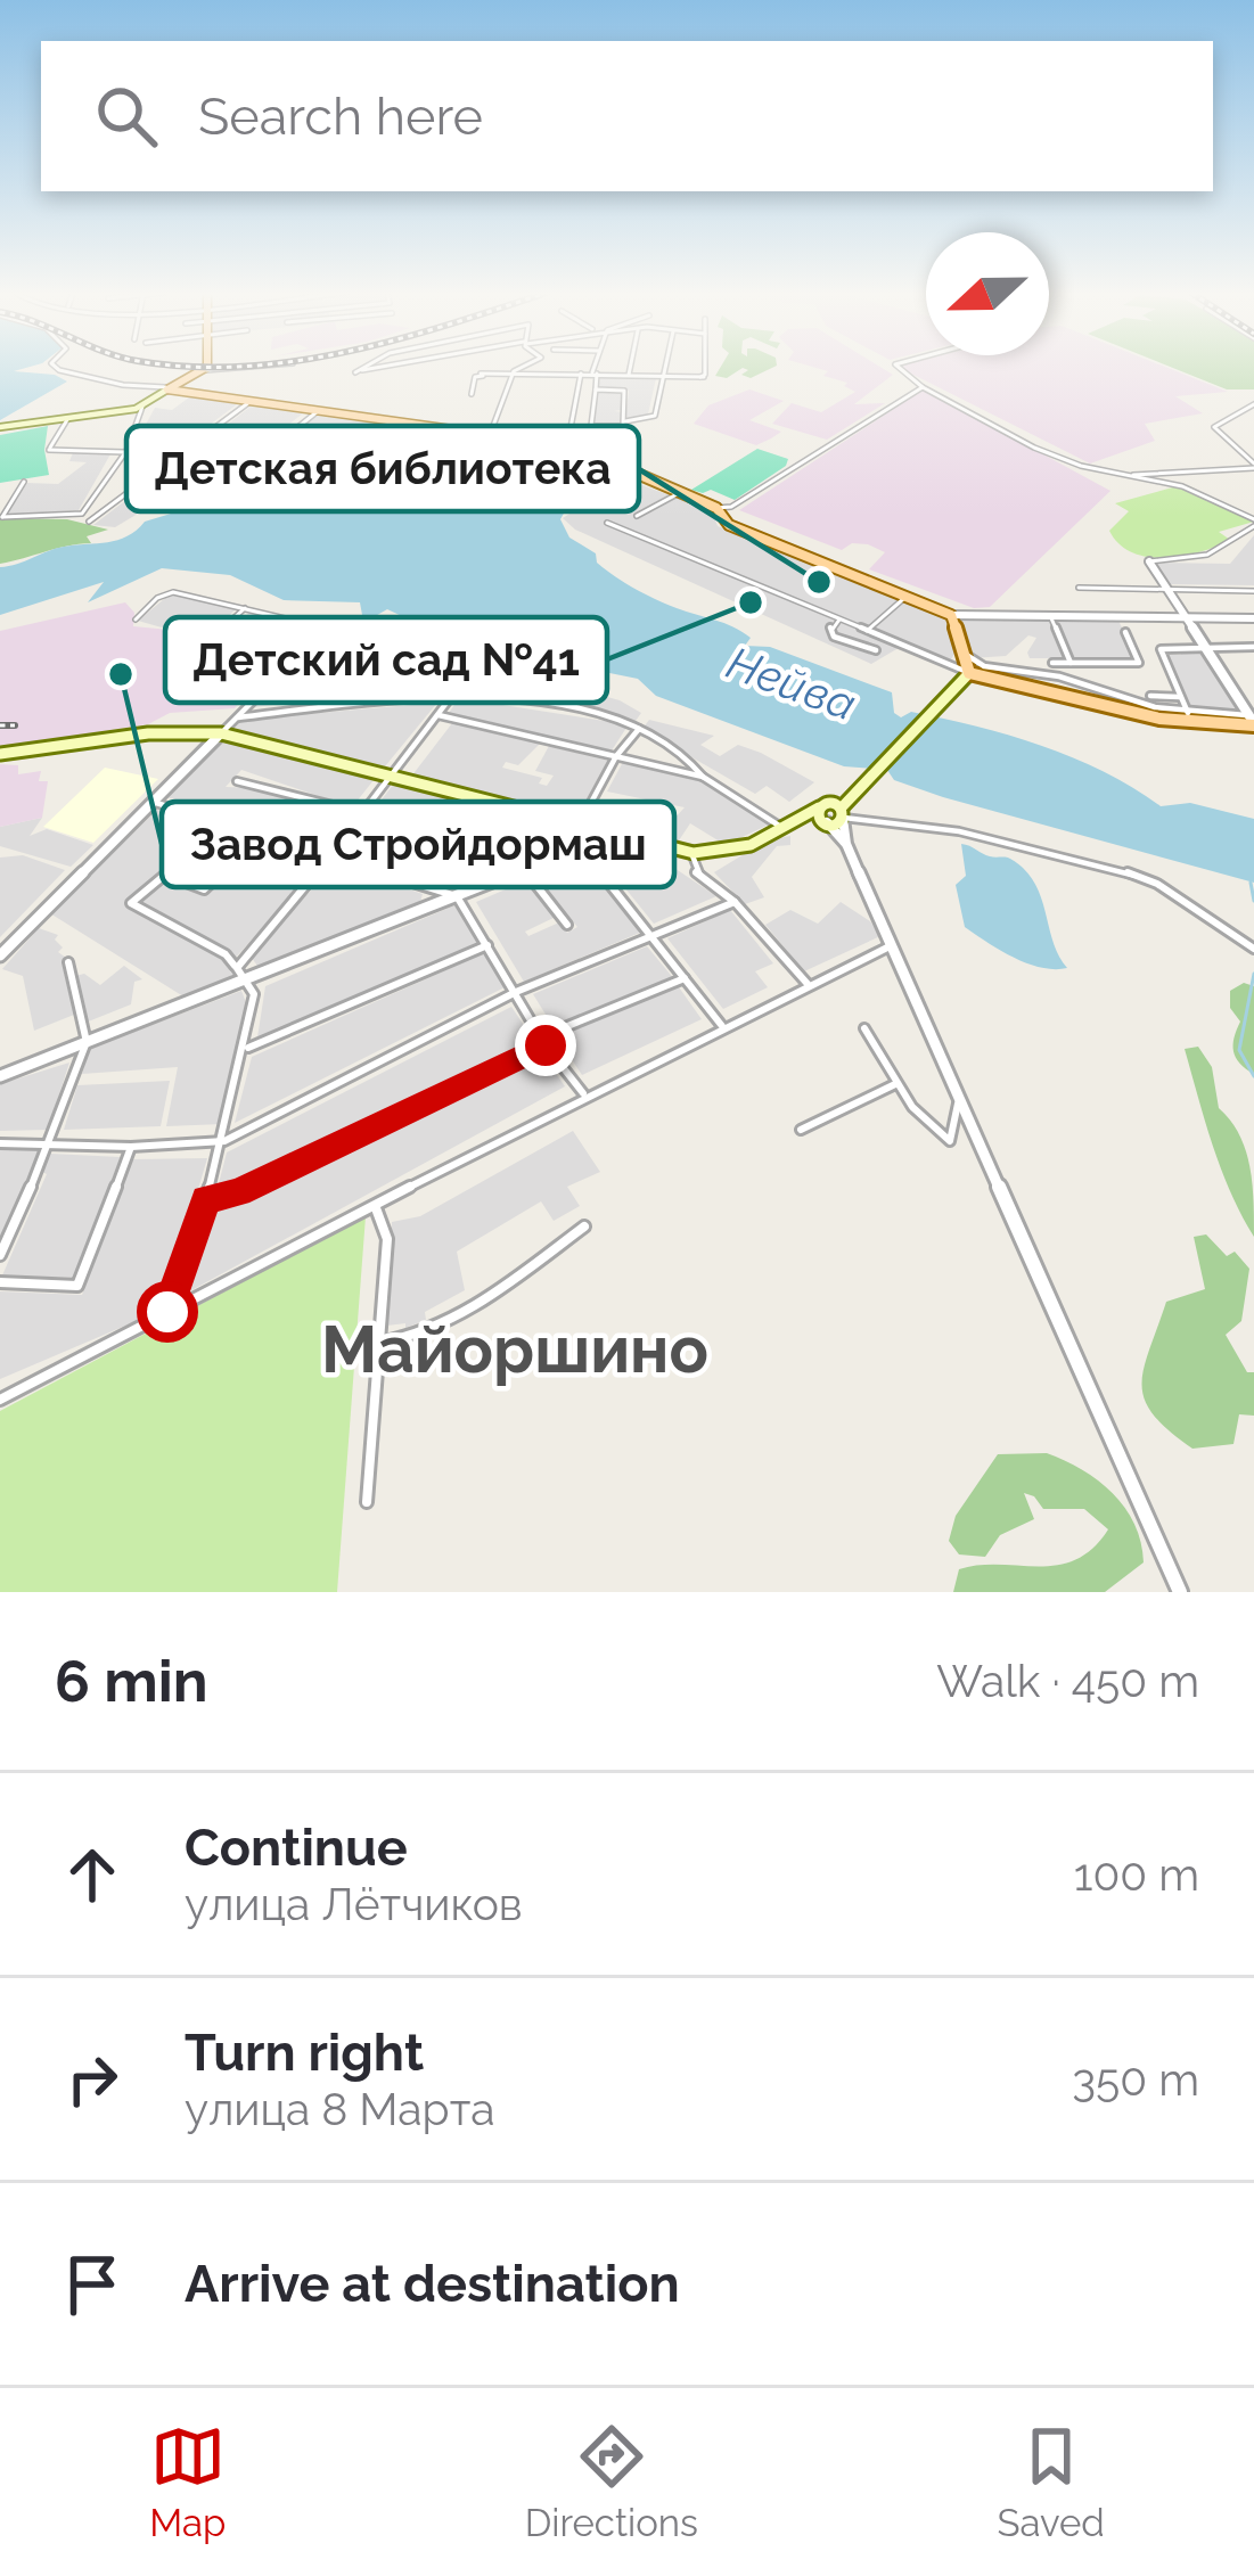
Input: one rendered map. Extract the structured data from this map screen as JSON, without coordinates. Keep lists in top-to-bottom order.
{
  "districts": ["Майоршино"],
  "water": ["Нейва"],
  "places": ["Детская библиотека", "Детский сад №41", "Завод Стройдормаш"],
  "north": "left",
  "page": {
    "search": "Search here",
    "heading": ["6 min", "Walk · 450 m"],
    "list": [
      ["Continue", "улица Лётчиков", "100 m"],
      ["Turn right", "улица 8 Марта", "350 m"],
      "Arrive at destination"
    ],
    "nav": ["Map", "Directions", "Saved"]
  }
}
